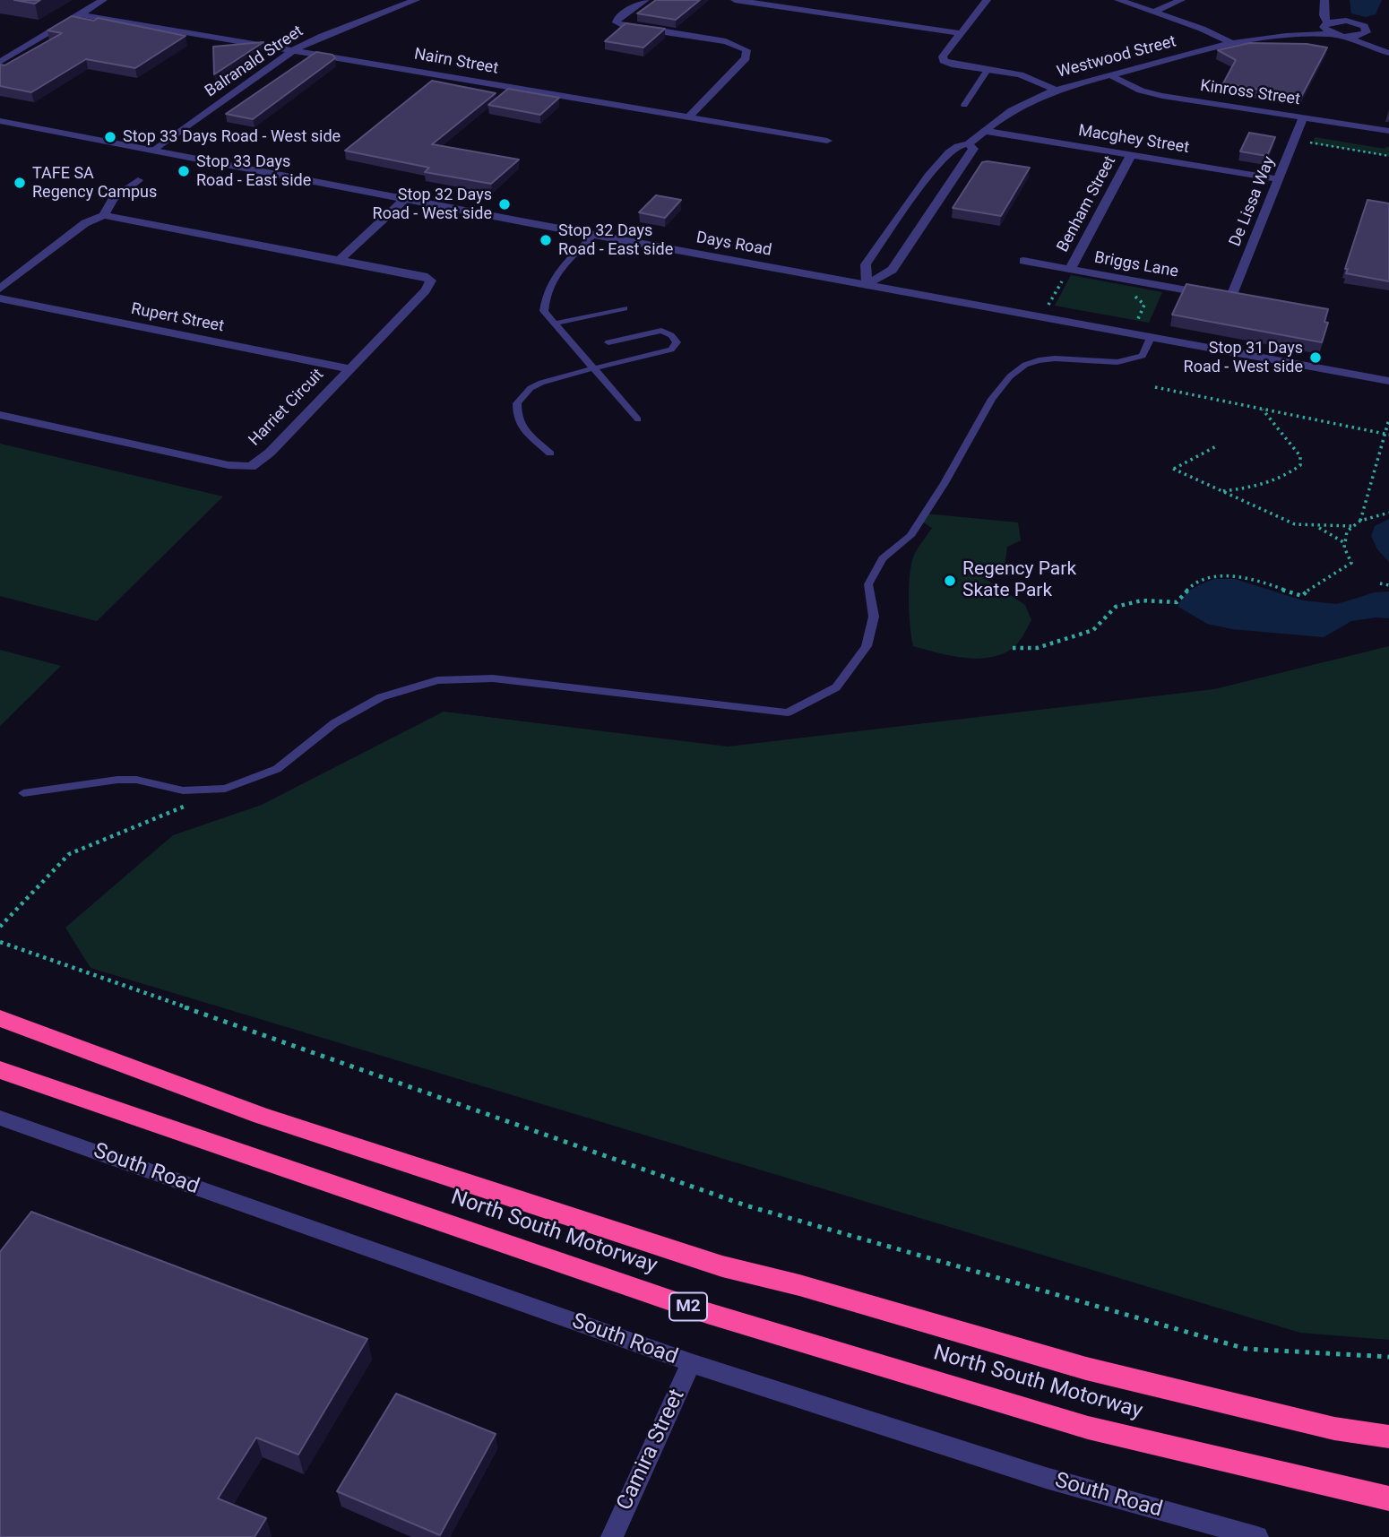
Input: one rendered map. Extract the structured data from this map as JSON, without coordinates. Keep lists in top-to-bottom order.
{
  "streets": {
    "highway": ["North South Motorway", "M2"],
    "street": [
      "Westwood Street",
      "Balranald Street",
      "Nairn Street",
      "Kinross Street",
      "Macghey Street",
      "De Lissa Way",
      "Benham Street",
      "Days Road",
      "Briggs Lane",
      "Rupert Street",
      "Harriet Circuit",
      "South Road",
      "Camira Street"
    ]
  },
  "crossings": [
    ["Westwood Street", "Kinross Street"],
    ["Westwood Street", "Macghey Street"],
    ["Westwood Street", "Days Road"],
    ["Balranald Street", "Nairn Street"],
    ["Balranald Street", "Days Road"],
    ["Kinross Street", "De Lissa Way"],
    ["Macghey Street", "De Lissa Way"],
    ["Macghey Street", "Benham Street"],
    ["De Lissa Way", "Briggs Lane"],
    ["Benham Street", "Briggs Lane"],
    ["Rupert Street", "Harriet Circuit"],
    ["South Road", "Camira Street"]
  ],
  "places": [
    "Stop 33 Days Road - West side",
    "Stop 33 Days Road - East side",
    "TAFE SA Regency Campus",
    "Stop 32 Days Road - West side",
    "Stop 32 Days Road - East side",
    "Stop 31 Days Road - West side",
    "Regency Park Skate Park"
  ]
}
